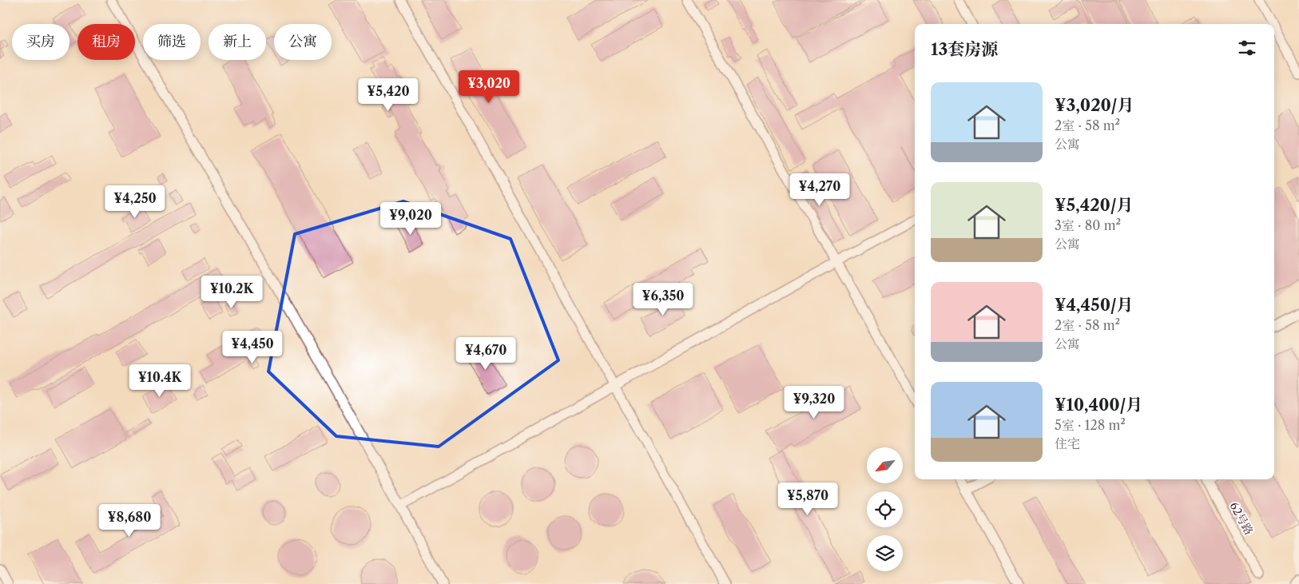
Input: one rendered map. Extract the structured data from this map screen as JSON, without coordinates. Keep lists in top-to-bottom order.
{
  "streets": {
    "street": ["62号路"]
  },
  "north": "bottom left",
  "page": {
    "chip": [
      "买房",
      "租房",
      "筛选",
      "新上",
      "公寓"
    ],
    "heading": "13套房源",
    "price": [
      "¥3,020",
      "¥5,420",
      "¥4,270",
      "¥4,250",
      "¥9,020",
      "¥10.2K",
      "¥6,350",
      "¥4,450",
      "¥4,670",
      "¥10.4K",
      "¥9,320",
      "¥5,870",
      "¥8,680"
    ],
    "list": [
      {
        "name": "¥3,020/月",
        "note": "2室 · 58 m² · 公寓"
      },
      {
        "name": "¥5,420/月",
        "note": "3室 · 80 m² · 公寓"
      },
      {
        "name": "¥4,450/月",
        "note": "2室 · 58 m² · 公寓"
      },
      {
        "name": "¥10,400/月",
        "note": "5室 · 128 m² · 住宅"
      }
    ]
  }
}
